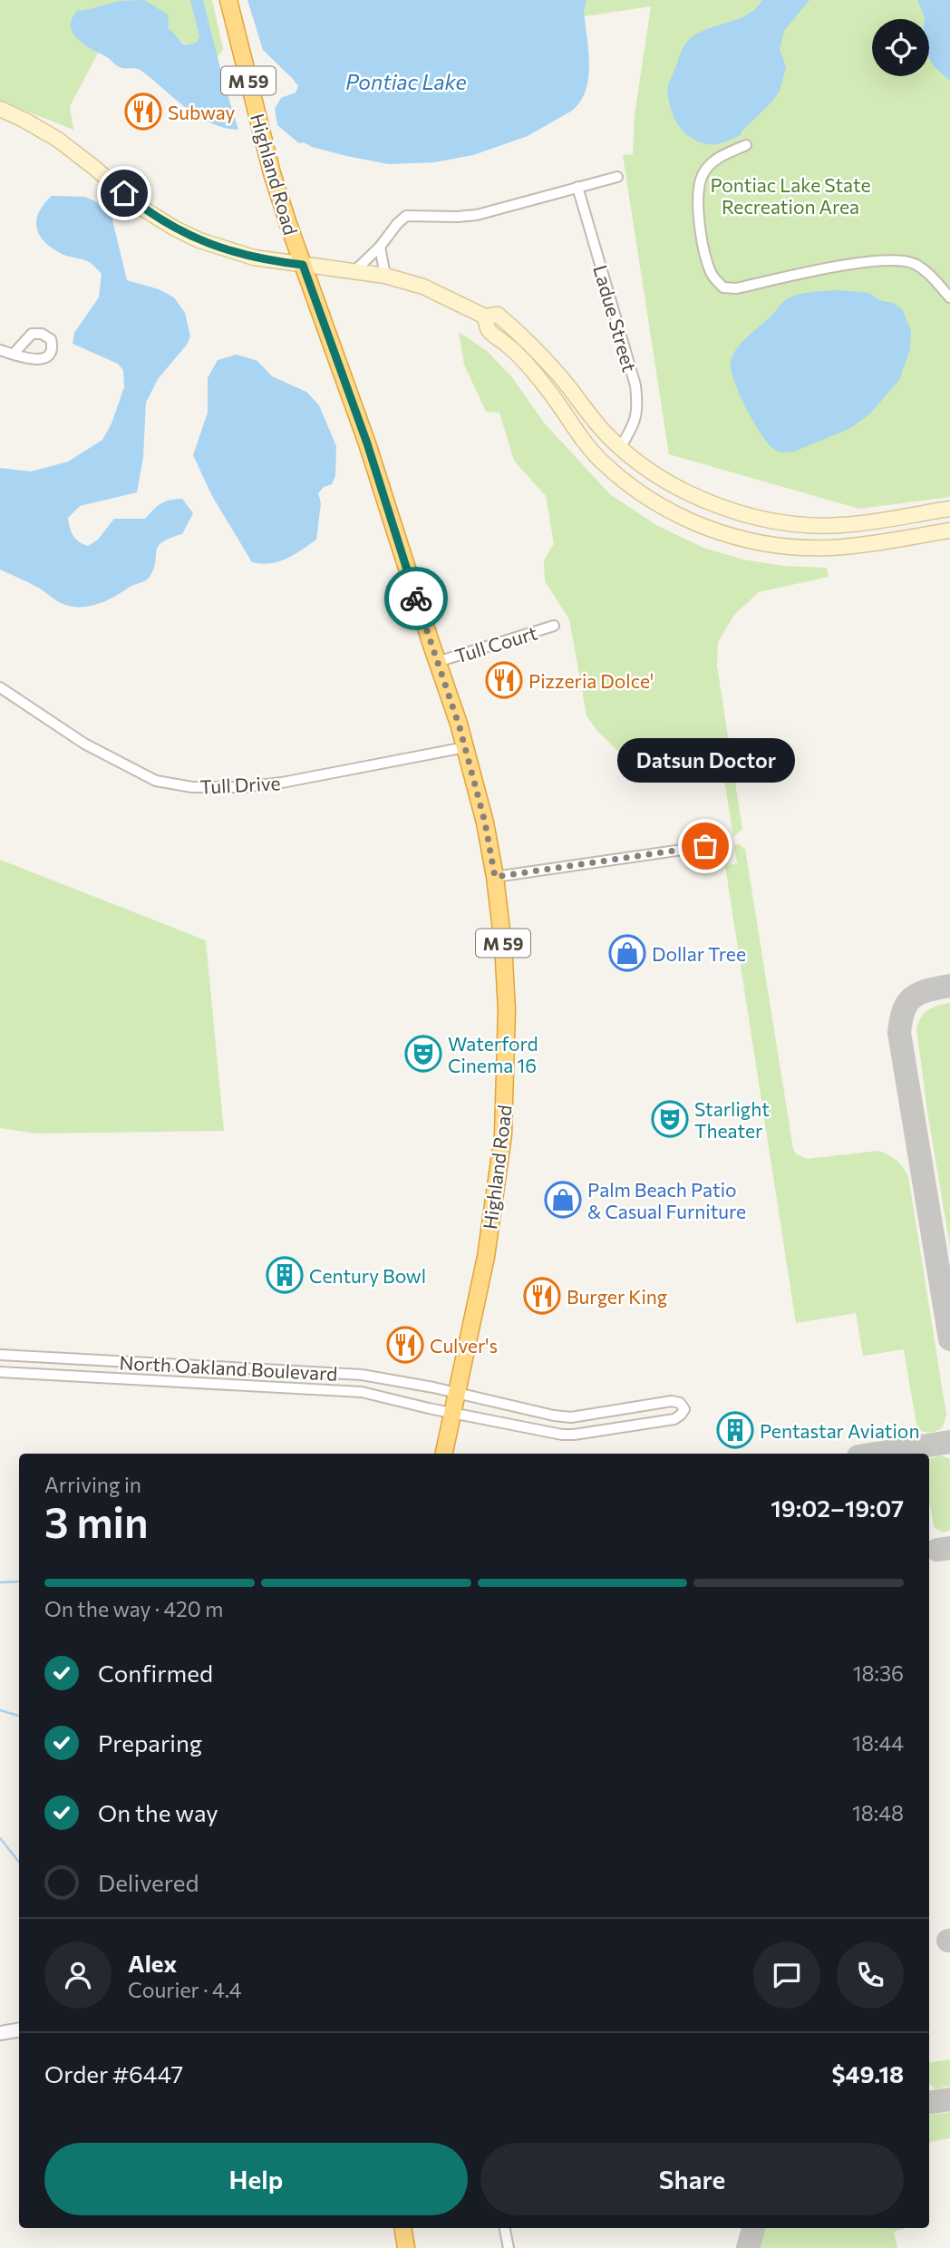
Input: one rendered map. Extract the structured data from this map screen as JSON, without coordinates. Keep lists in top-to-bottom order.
{
  "streets": {
    "highway": ["M 59", "Highland Road"],
    "street": [
      "Ladue Street",
      "Tull Court",
      "Tull Drive",
      "North Oakland Boulevard"
    ]
  },
  "crossings": [
    ["Highland Road", "Tull Court"],
    ["Highland Road", "Tull Drive"],
    ["Highland Road", "North Oakland Boulevard"]
  ],
  "water": ["Pontiac Lake"],
  "parks": ["Pontiac Lake State Recreation Area"],
  "places": {
    "restaurant": [
      "Subway",
      "Pizzeria Dolce'",
      "Burger King",
      "Culver's"
    ],
    "other": ["Datsun Doctor"],
    "shop": ["Dollar Tree", "Palm Beach Patio & Casual Furniture"],
    "theatre": ["Waterford Cinema 16", "Starlight Theater"],
    "building": ["Century Bowl", "Pentastar Aviation"]
  },
  "page": {
    "bubble": "Datsun Doctor",
    "heading": ["3 min", "Arriving in", "19:02–19:07"],
    "panel": [
      "Alex",
      "Courier · 4.4",
      "Order #6447",
      "$49.18"
    ],
    "bar": "On the way · 420 m",
    "list": [
      ["Confirmed", "18:36"],
      ["Preparing", "18:44"],
      ["On the way", "18:48"],
      "Delivered"
    ],
    "buttons": ["Help", "Share"]
  }
}
